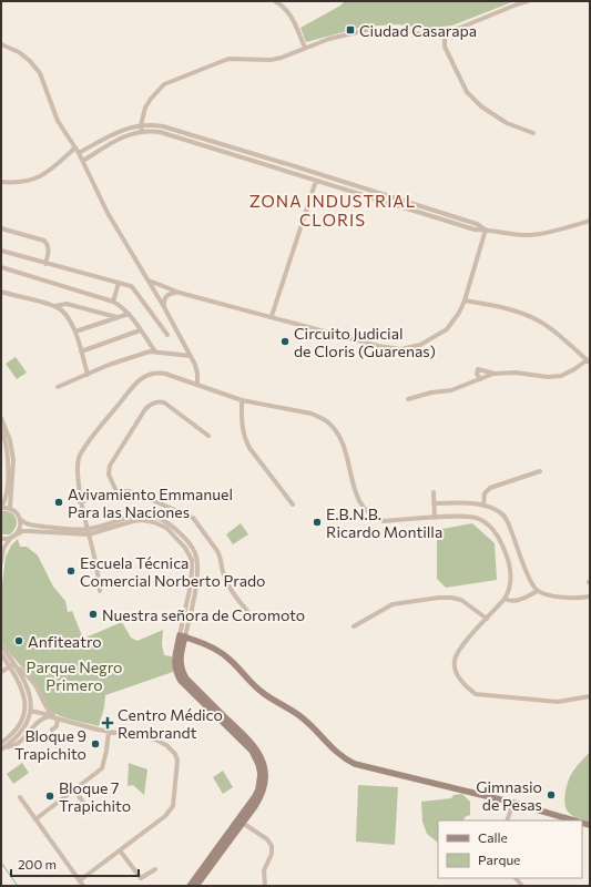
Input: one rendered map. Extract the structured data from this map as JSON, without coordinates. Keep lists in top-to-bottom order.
{
  "districts": ["ZONA INDUSTRIAL CLORIS"],
  "parks": ["Parque Negro Primero"],
  "places": {
    "transit": ["Ciudad Casarapa"],
    "other": [
      "Circuito Judicial de Cloris (Guarenas)",
      "Avivamiento Emmanuel Para las Naciones",
      "E.B.N.B. Ricardo Montilla",
      "Escuela Técnica Comercial Norberto Prado",
      "Nuestra señora de Coromoto",
      "Anfiteatro",
      "Bloque 9 Trapichito",
      "Gimnasio de Pesas",
      "Bloque 7 Trapichito"
    ],
    "health": ["Centro Médico Rembrandt"]
  },
  "legend": ["Calle", "Parque"],
  "scale_bar": "200 m"
}
